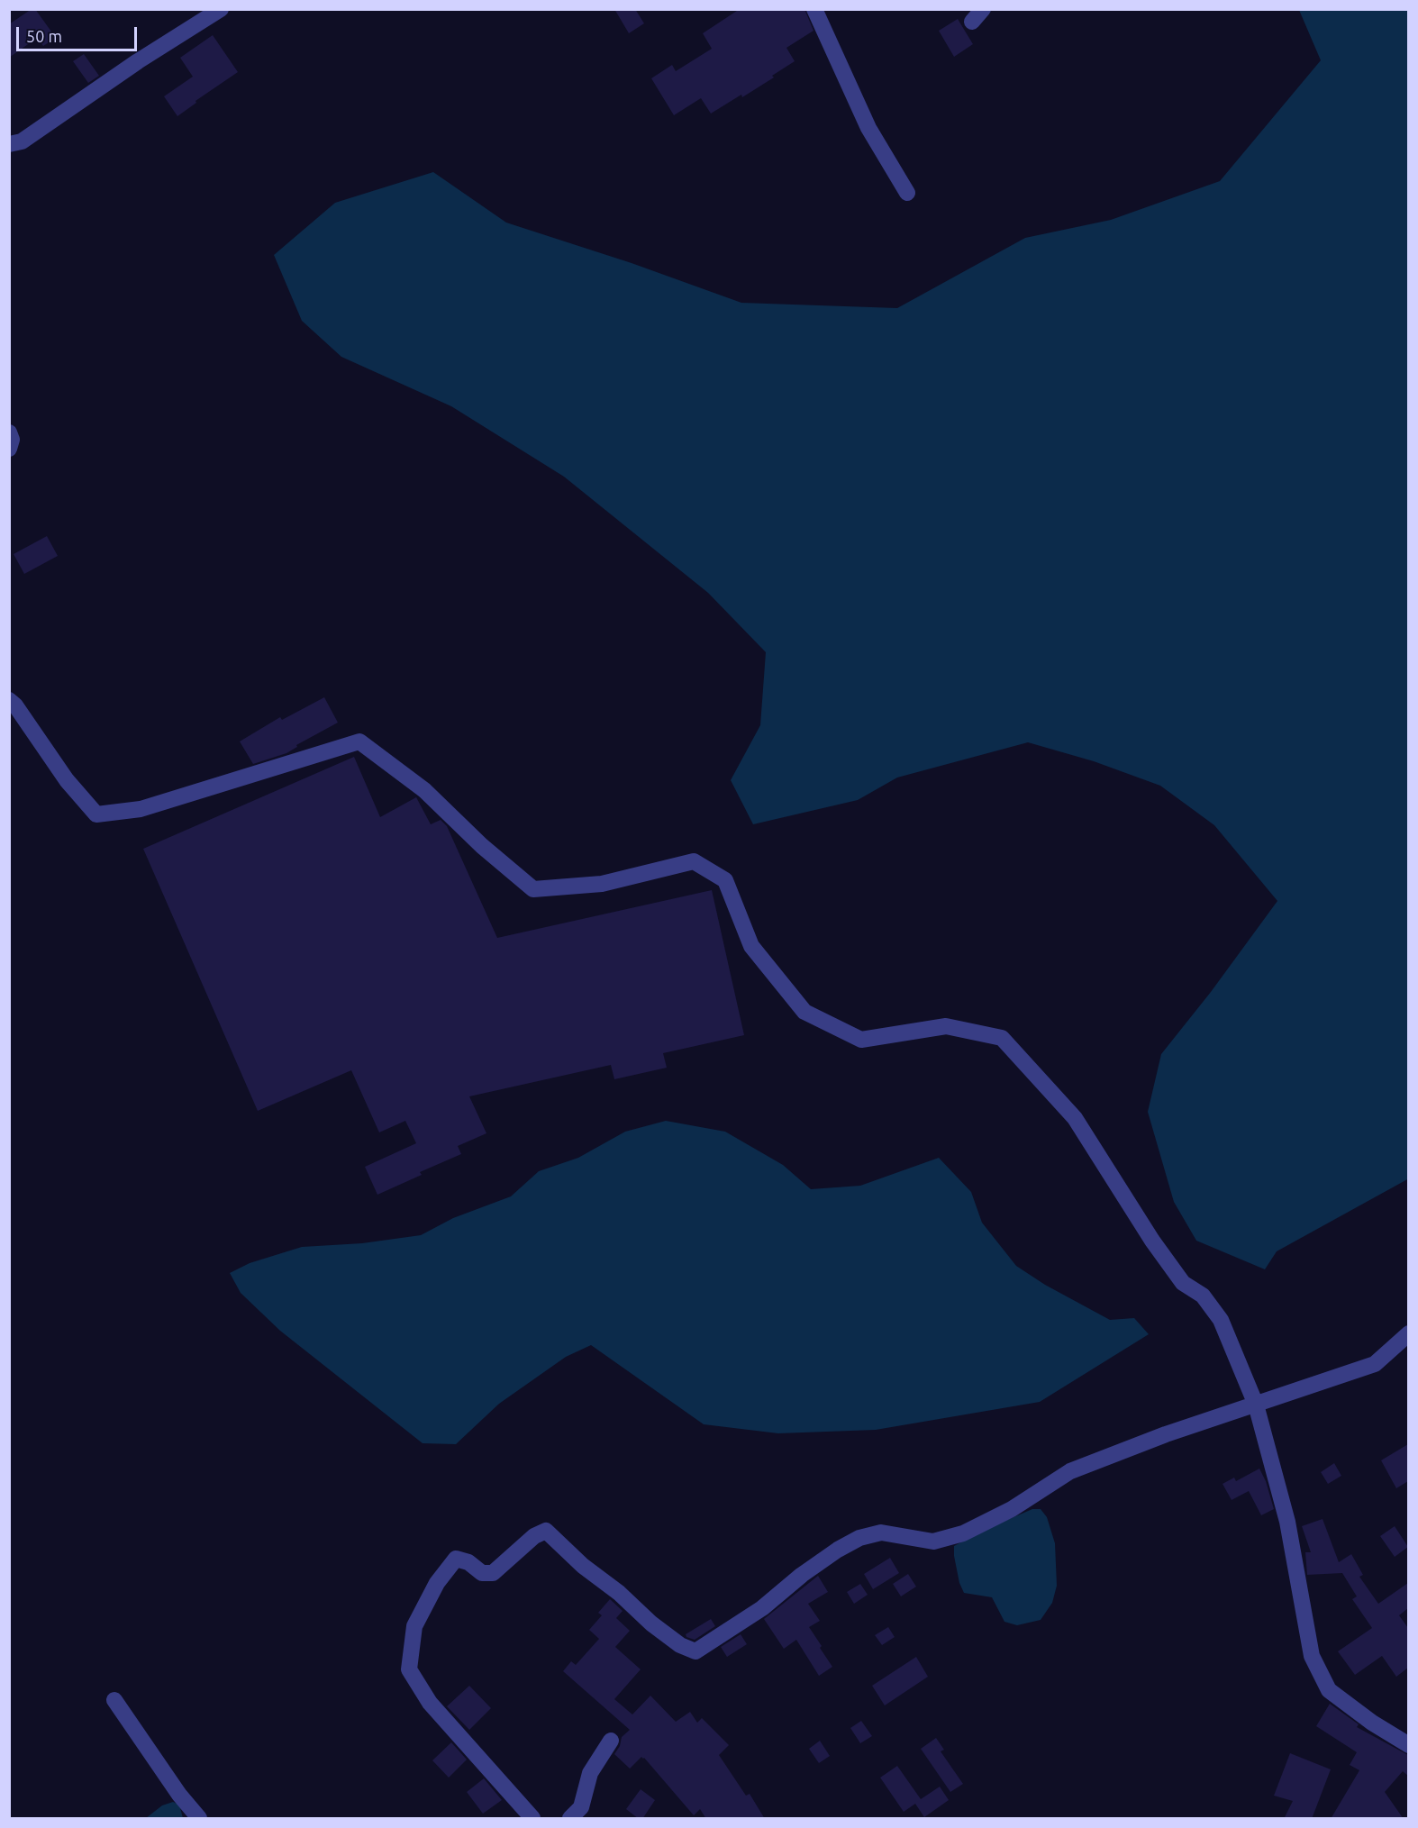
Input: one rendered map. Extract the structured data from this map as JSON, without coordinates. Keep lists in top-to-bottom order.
{
  "scale_bar": "50 m"
}
